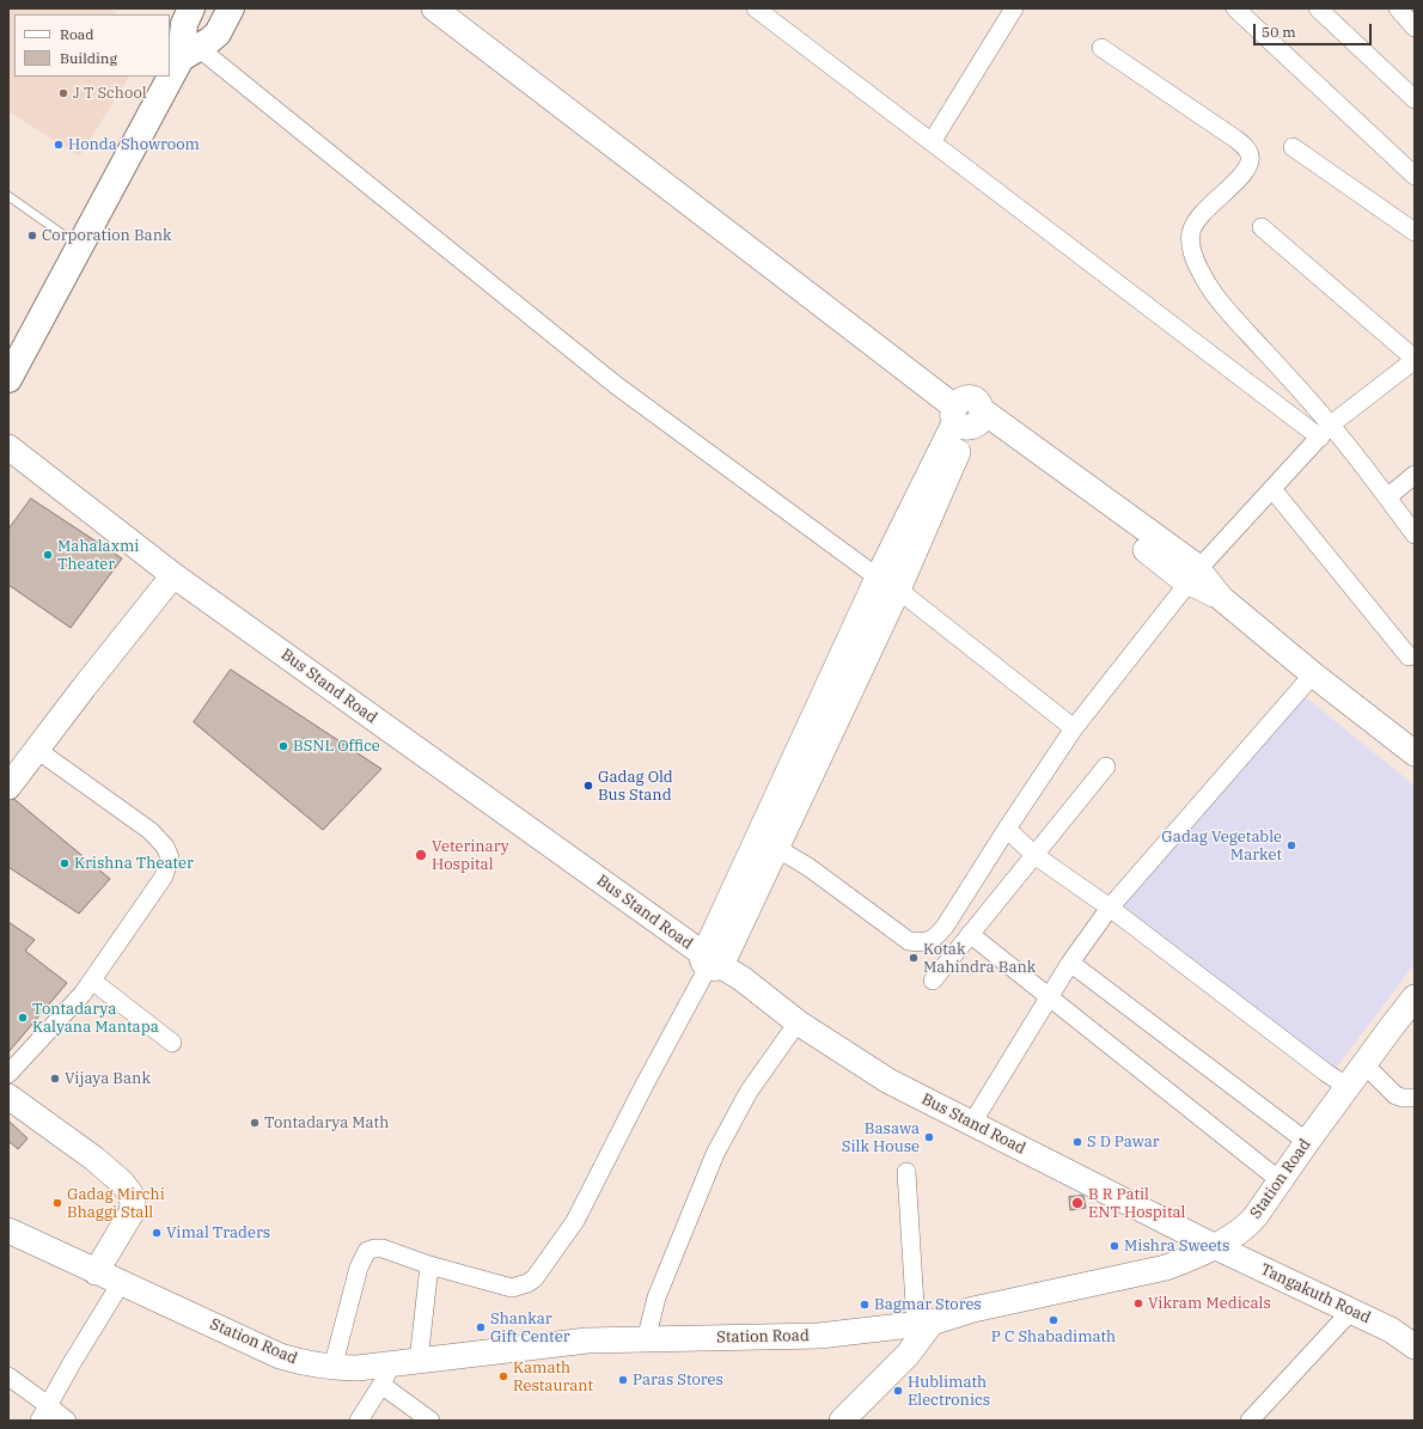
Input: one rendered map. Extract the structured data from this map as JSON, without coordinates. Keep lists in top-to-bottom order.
{
  "streets": {
    "main road": ["Bus Stand Road", "Station Road", "Tangakuth Road"]
  },
  "crossings": [
    ["Bus Stand Road", "Station Road"],
    ["Bus Stand Road", "Tangakuth Road"],
    ["Station Road", "Tangakuth Road"]
  ],
  "places": [
    "J T School",
    "Honda Showroom",
    "Corporation Bank",
    "Mahalaxmi Theater",
    "BSNL Office",
    "Gadag Old Bus Stand",
    "Gadag Vegetable Market",
    "Veterinary Hospital",
    "Krishna Theater",
    "Kotak Mahindra Bank",
    "Tontadarya Kalyana Mantapa",
    "Vijaya Bank",
    "Tontadarya Math",
    "Basawa Silk House",
    "S D Pawar",
    "Gadag Mirchi Bhaggi Stall",
    "B R Patil ENT Hospital",
    "Vimal Traders",
    "Mishra Sweets",
    "Vikram Medicals",
    "Bagmar Stores",
    "P C Shabadimath",
    "Shankar Gift Center",
    "Kamath Restaurant",
    "Paras Stores",
    "Hublimath Electronics"
  ],
  "legend": ["Road", "Building"],
  "scale_bar": "50 m"
}
